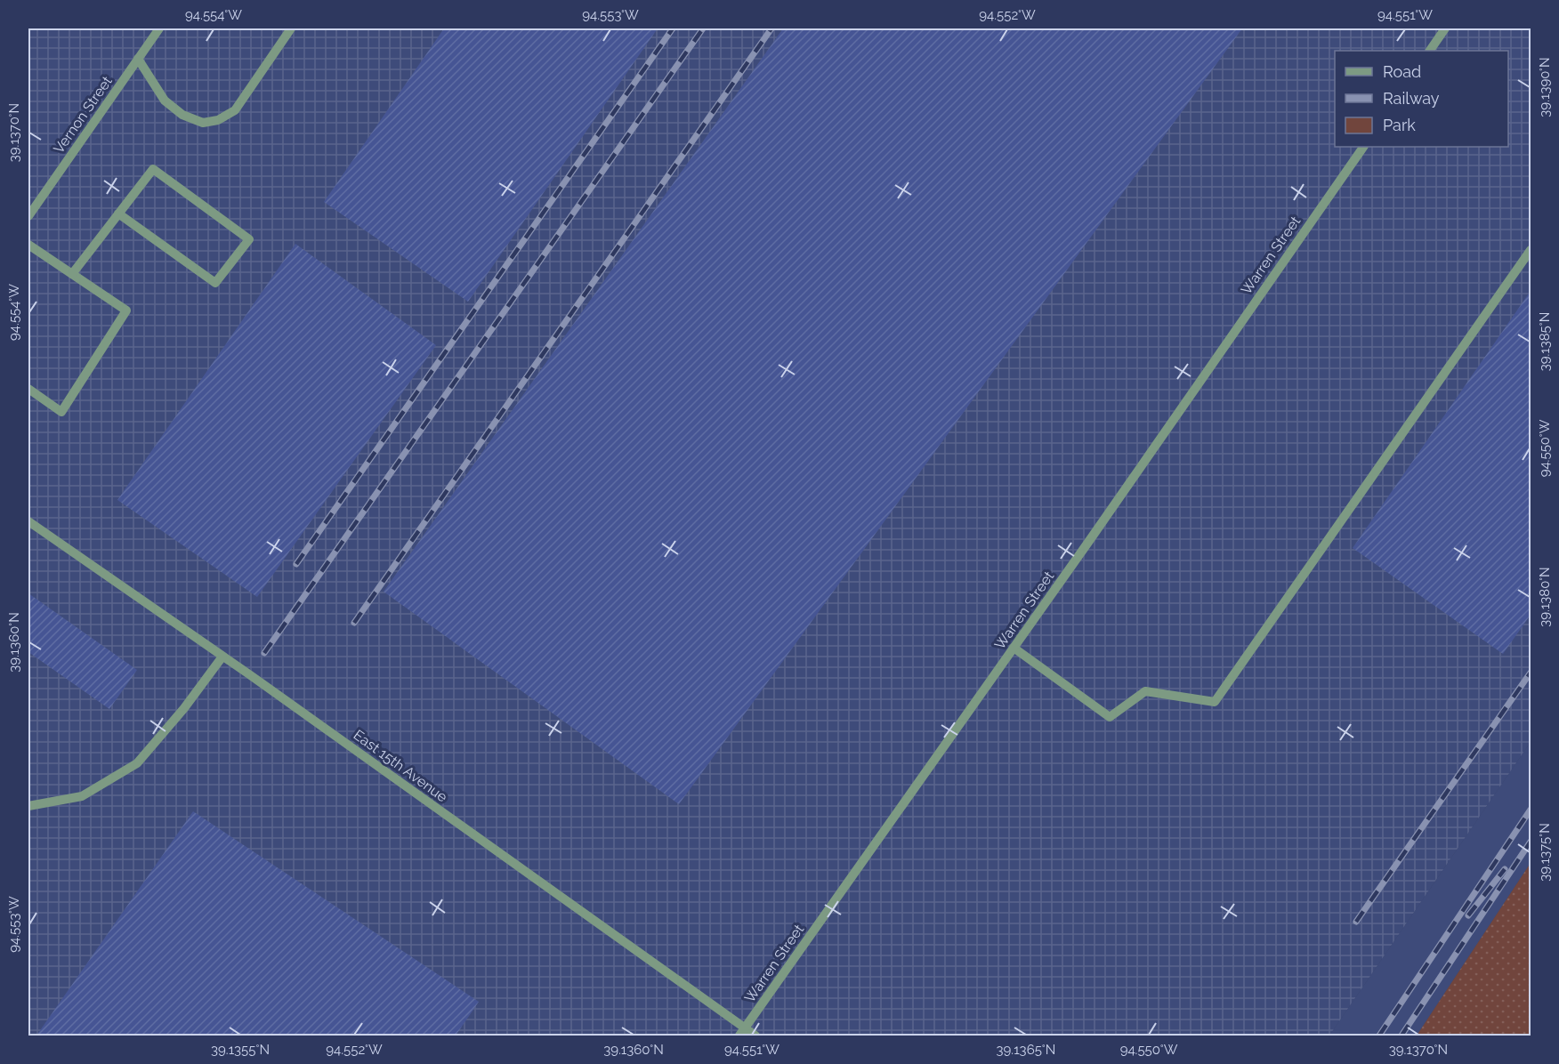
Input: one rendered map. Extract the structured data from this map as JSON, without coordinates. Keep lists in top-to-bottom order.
{
  "streets": {
    "street": ["Vernon Street", "Warren Street", "East 15th Avenue"]
  },
  "crossings": [
    ["Warren Street", "East 15th Avenue"]
  ],
  "legend": ["Road", "Railway", "Park"],
  "coordinates": [
    "94.554°W",
    "94.553°W",
    "94.552°W",
    "94.551°W",
    "39.1390°N",
    "39.1370°N",
    "39.1385°N",
    "94.550°W",
    "39.1380°N",
    "39.1360°N",
    "39.1375°N",
    "39.1355°N",
    "39.1365°N"
  ]
}
